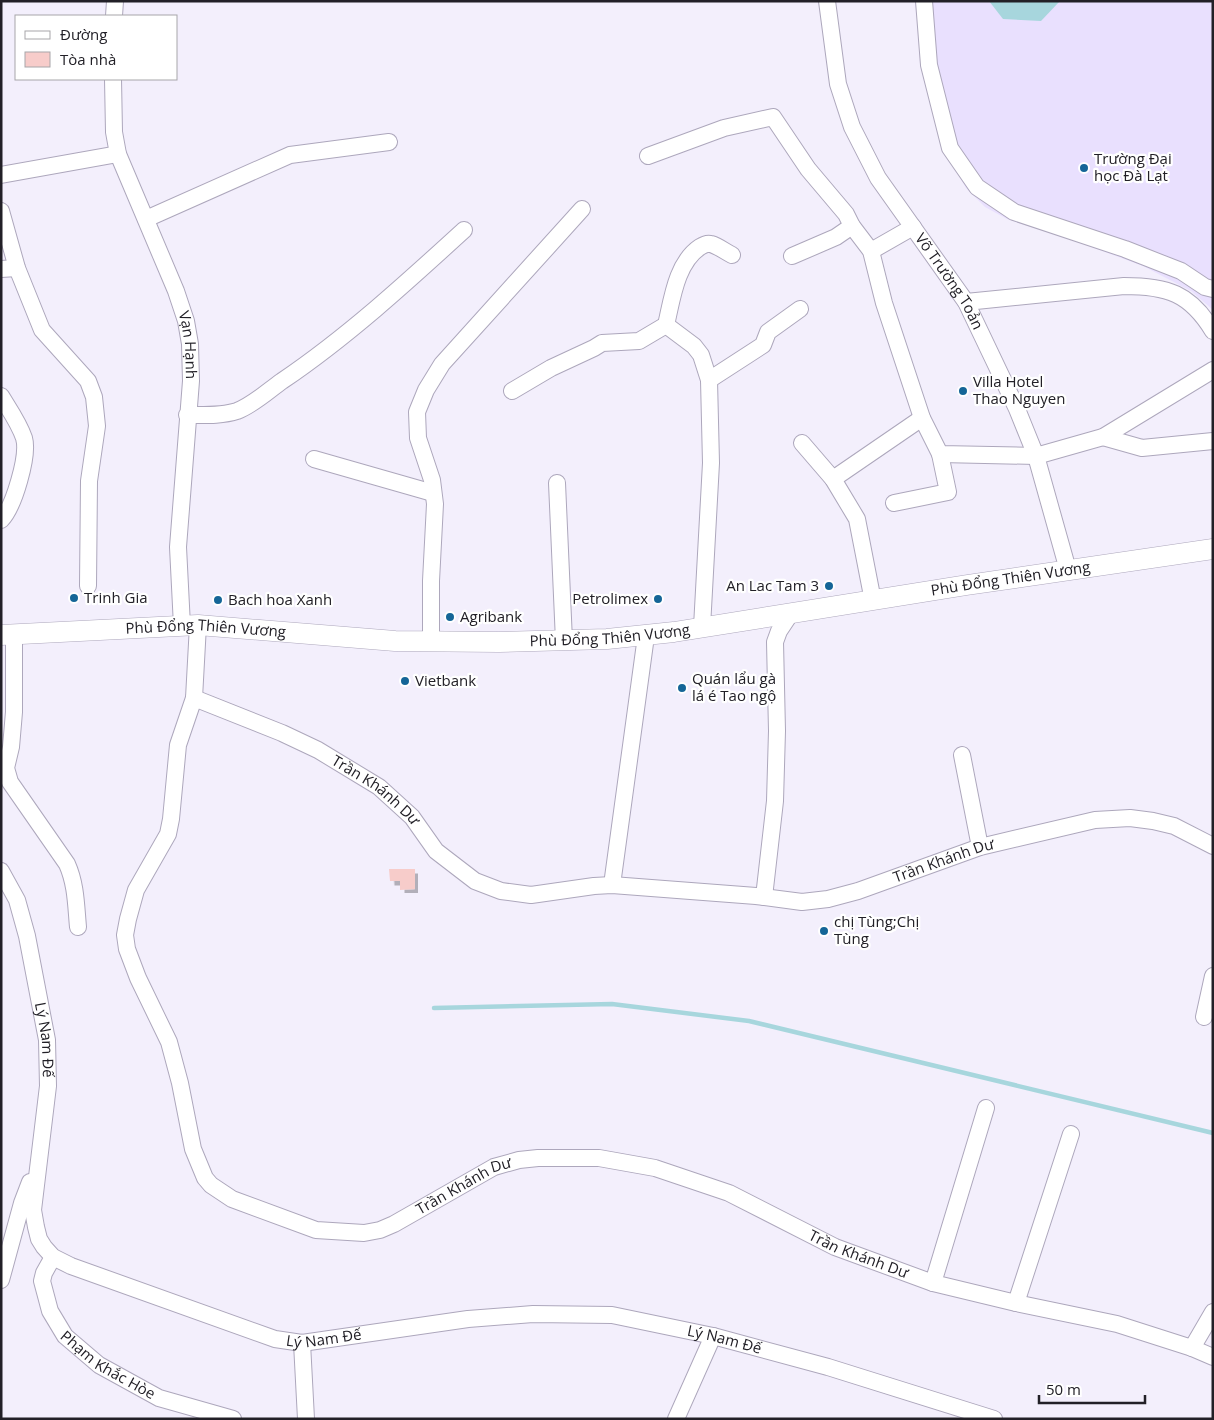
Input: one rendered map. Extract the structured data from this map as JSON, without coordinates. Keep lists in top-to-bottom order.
{
  "streets": {
    "main road": ["Phù Đổng Thiên Vương"],
    "street": [
      "Võ Trường Toản",
      "Vạn Hạnh",
      "Trần Khánh Dư",
      "Lý Nam Đế",
      "Phạm Khắc Hòe"
    ]
  },
  "crossings": [
    ["Võ Trường Toản", "Phù Đổng Thiên Vương"],
    ["Vạn Hạnh", "Phù Đổng Thiên Vương"],
    ["Vạn Hạnh", "Trần Khánh Dư"],
    ["Phù Đổng Thiên Vương", "Trần Khánh Dư"],
    ["Lý Nam Đế", "Phạm Khắc Hòe"]
  ],
  "places": [
    "Trường Đại học Đà Lạt",
    "Villa Hotel Thao Nguyen",
    "An Lac Tam 3",
    "Trinh Gia",
    "Petrolimex",
    "Bach hoa Xanh",
    "Agribank",
    "Vietbank",
    "Quán lẩu gà lá é Tao ngộ",
    "chị Tùng;Chị Tùng"
  ],
  "legend": ["Đường", "Tòa nhà"],
  "scale_bar": "50 m"
}
